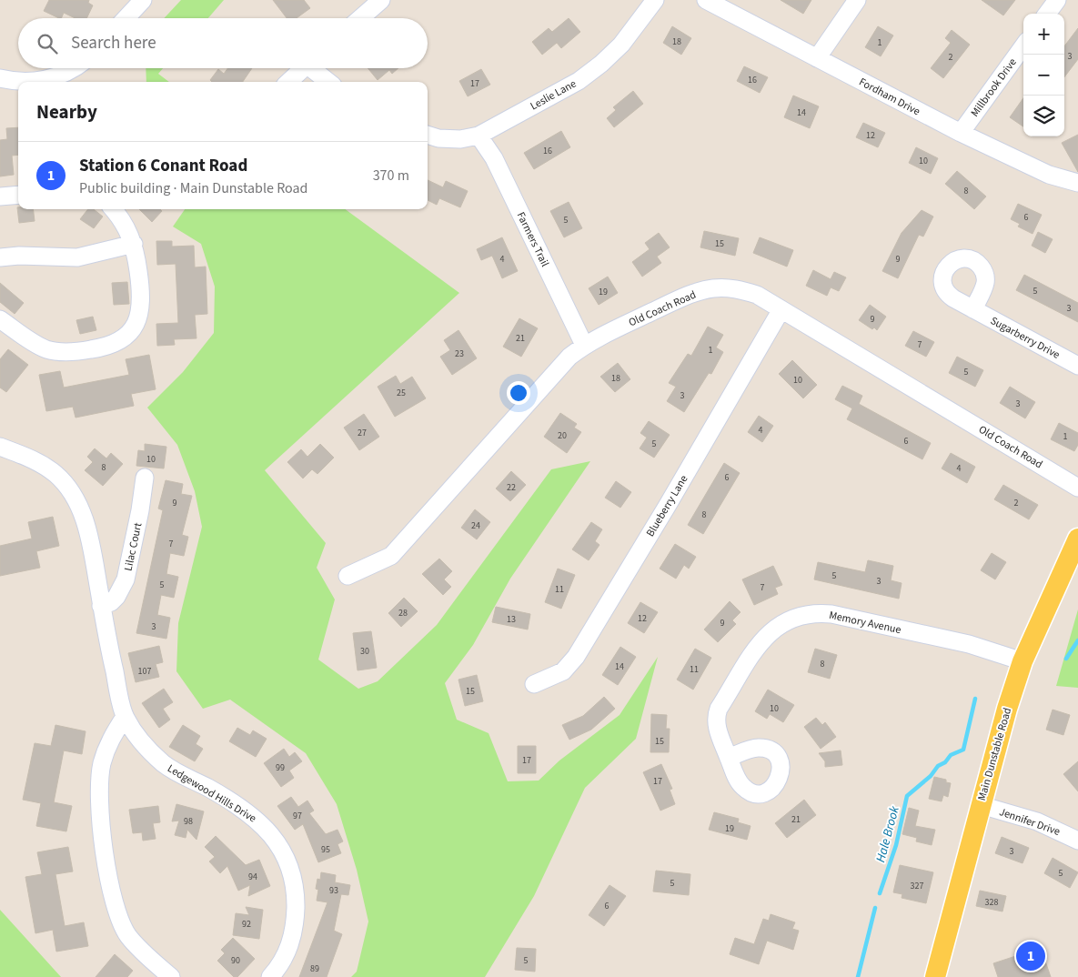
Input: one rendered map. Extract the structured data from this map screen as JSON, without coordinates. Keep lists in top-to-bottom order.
{
  "streets": {
    "main road": ["Main Dunstable Road"],
    "street": [
      "Millbrook Drive",
      "Leslie Lane",
      "Fordham Drive",
      "Farmers Trail",
      "Old Coach Road",
      "Sugarberry Drive",
      "Blueberry Lane",
      "Lilac Court",
      "Memory Avenue",
      "Ledgewood Hills Drive",
      "Jennifer Drive"
    ]
  },
  "crossings": [
    ["Millbrook Drive", "Fordham Drive"],
    ["Leslie Lane", "Farmers Trail"],
    ["Farmers Trail", "Old Coach Road"],
    ["Old Coach Road", "Blueberry Lane"],
    ["Lilac Court", "Ledgewood Hills Drive"],
    ["Memory Avenue", "Main Dunstable Road"],
    ["Main Dunstable Road", "Jennifer Drive"]
  ],
  "water": ["Hale Brook"],
  "house_numbers": [
    "18",
    "1",
    "3",
    "2",
    "16",
    "17",
    "14",
    "12",
    "16",
    "10",
    "8",
    "6",
    "5",
    "15",
    "4",
    "9",
    "5",
    "19",
    "3",
    "9",
    "21",
    "7",
    "1",
    "23",
    "5",
    "18",
    "10",
    "25",
    "3",
    "3",
    "4",
    "27",
    "20",
    "1",
    "6",
    "5",
    "10",
    "8",
    "4",
    "6",
    "22",
    "9",
    "2",
    "8",
    "24",
    "7",
    "5",
    "3",
    "5",
    "7",
    "11",
    "28",
    "12",
    "13",
    "9",
    "3",
    "30",
    "8",
    "14",
    "11",
    "107",
    "15",
    "10",
    "15",
    "17",
    "99",
    "17",
    "97",
    "21",
    "98",
    "19",
    "95",
    "3",
    "5",
    "94",
    "5",
    "327",
    "93",
    "328",
    "6",
    "92",
    "90",
    "5",
    "89"
  ],
  "page": {
    "map_buttons": ["+", "−"],
    "search": "Search here",
    "heading": "Nearby",
    "list": [
      {
        "mark": "1",
        "name": "Station 6 Conant Road",
        "note": "Public building · Main Dunstable Road",
        "value": "370 m"
      }
    ],
    "pins": "1"
  }
}
